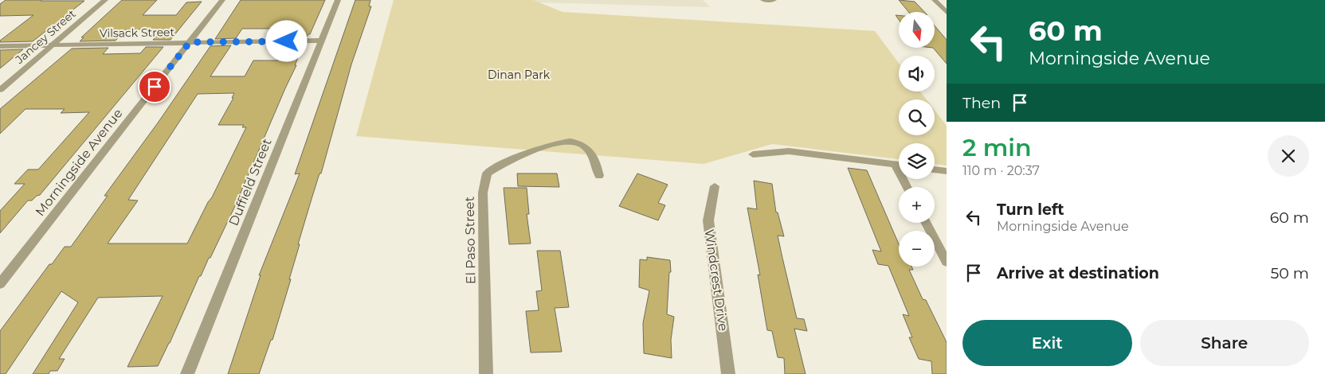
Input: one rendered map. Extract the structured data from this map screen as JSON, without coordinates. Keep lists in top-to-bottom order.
{
  "streets": {
    "street": [
      "Vilsack Street",
      "Jancey Street",
      "Morningside Avenue",
      "Duffield Street",
      "El Paso Street",
      "Windcrest Drive"
    ]
  },
  "crossings": [
    ["Vilsack Street", "Jancey Street"],
    ["Vilsack Street", "Morningside Avenue"],
    ["Vilsack Street", "Duffield Street"]
  ],
  "parks": ["Dinan Park"],
  "north": "bottom",
  "page": {
    "turn": ["60 m", "Morningside Avenue"],
    "map_buttons": ["+", "−"],
    "then": "Then",
    "heading": ["2 min", "110 m · 20:37"],
    "list": [
      {
        "name": "Turn left",
        "note": "Morningside Avenue",
        "value": "60 m"
      },
      {
        "name": "Arrive at destination",
        "value": "50 m"
      }
    ],
    "buttons": ["Exit", "Share"]
  }
}
